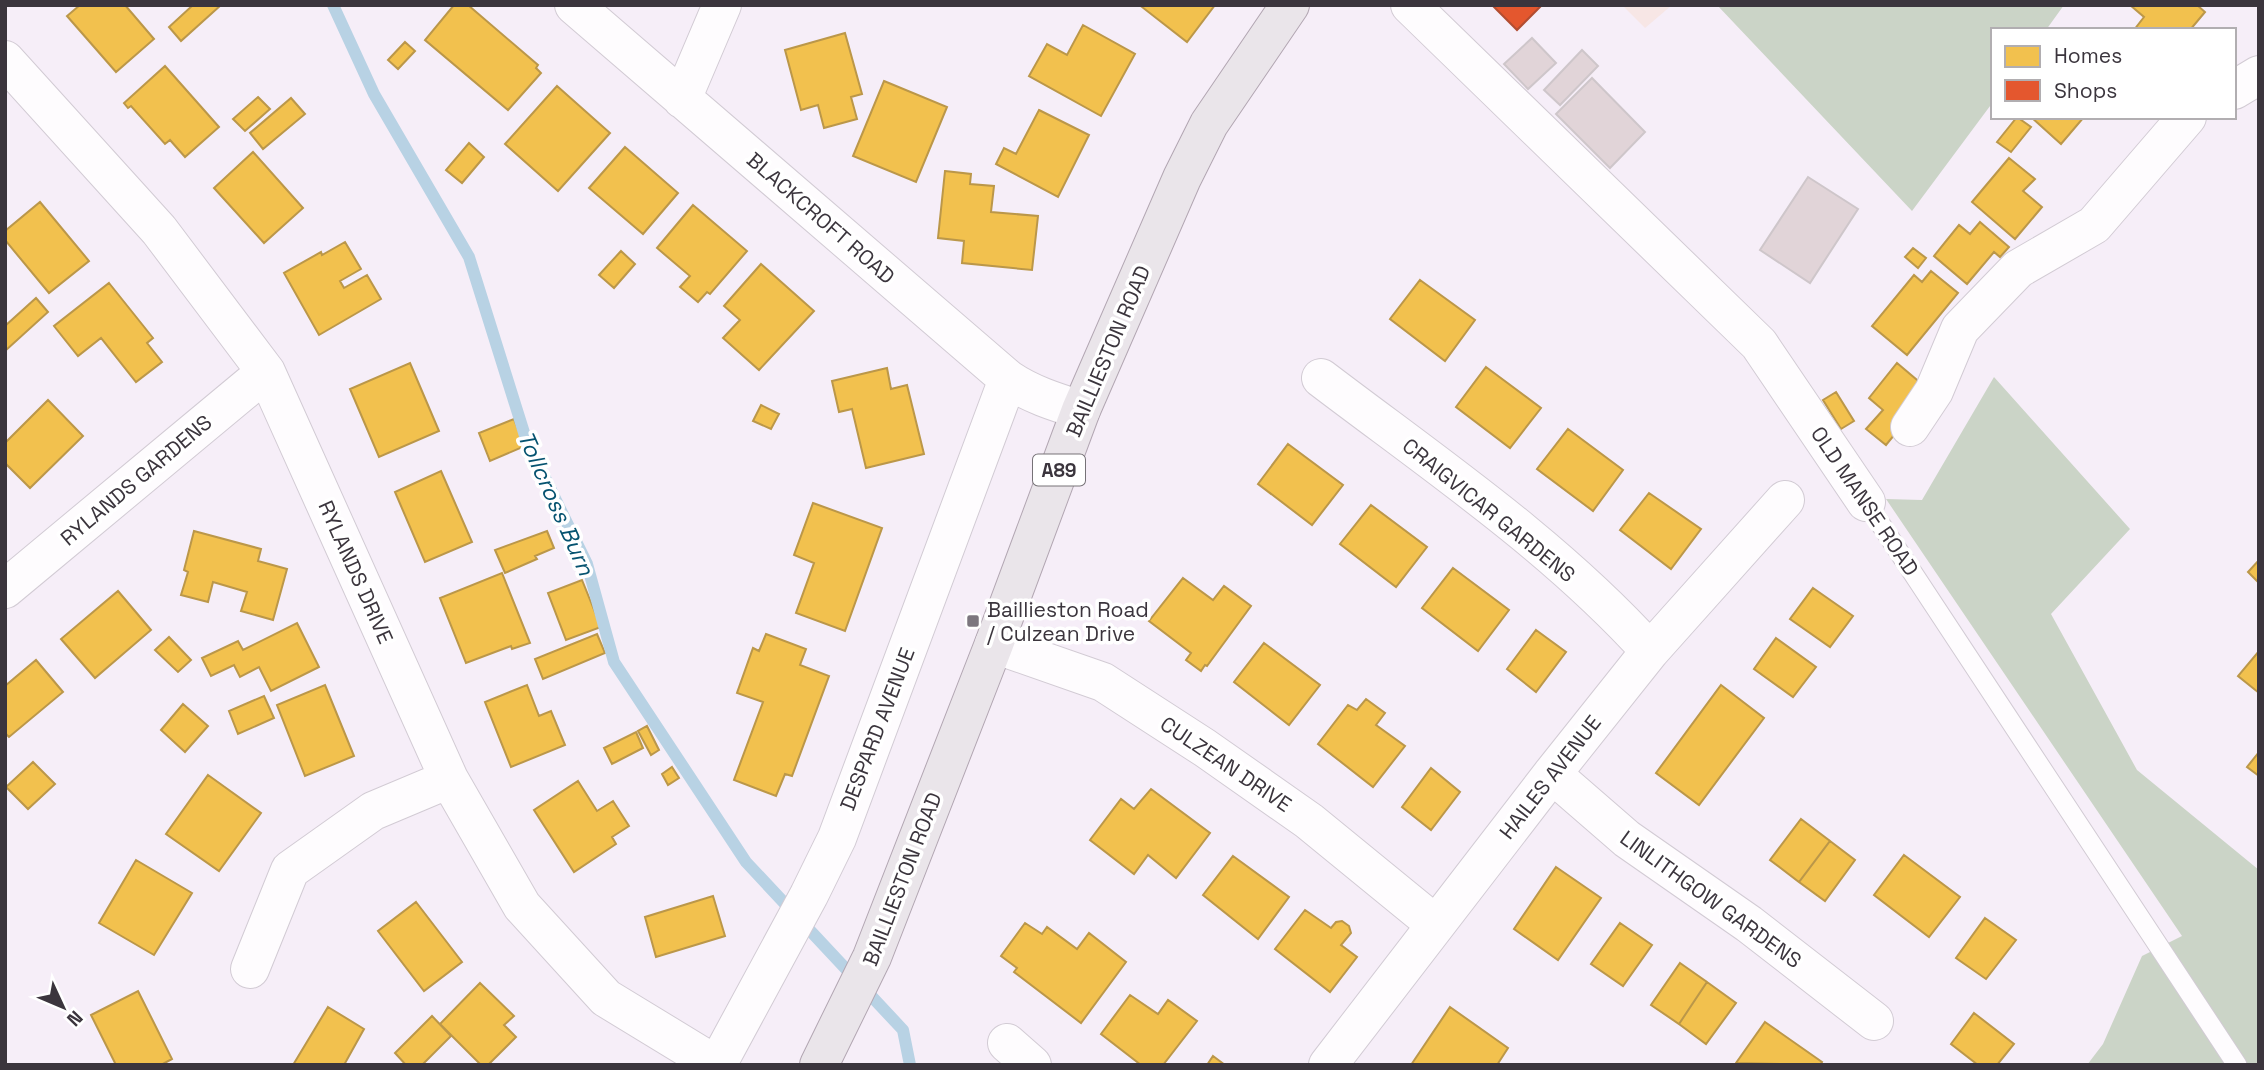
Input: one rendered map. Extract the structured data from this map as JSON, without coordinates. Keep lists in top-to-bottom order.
{
  "streets": {
    "main road": ["BAILLIESTON ROAD", "A89"],
    "street": [
      "BLACKCROFT ROAD",
      "RYLANDS GARDENS",
      "OLD MANSE ROAD",
      "CRAIGVICAR GARDENS",
      "RYLANDS DRIVE",
      "DESPARD AVENUE",
      "CULZEAN DRIVE",
      "HAILES AVENUE",
      "LINLITHGOW GARDENS"
    ]
  },
  "crossings": [
    ["BLACKCROFT ROAD", "BAILLIESTON ROAD"],
    ["BLACKCROFT ROAD", "DESPARD AVENUE"],
    ["BAILLIESTON ROAD", "CULZEAN DRIVE"],
    ["RYLANDS GARDENS", "RYLANDS DRIVE"],
    ["CRAIGVICAR GARDENS", "HAILES AVENUE"],
    ["RYLANDS DRIVE", "DESPARD AVENUE"],
    ["CULZEAN DRIVE", "HAILES AVENUE"],
    ["HAILES AVENUE", "LINLITHGOW GARDENS"]
  ],
  "water": ["Tollcross Burn"],
  "places": {
    "transit": ["Baillieston Road / Culzean Drive"]
  },
  "legend": ["Homes", "Shops"],
  "north": "bottom right"
}
